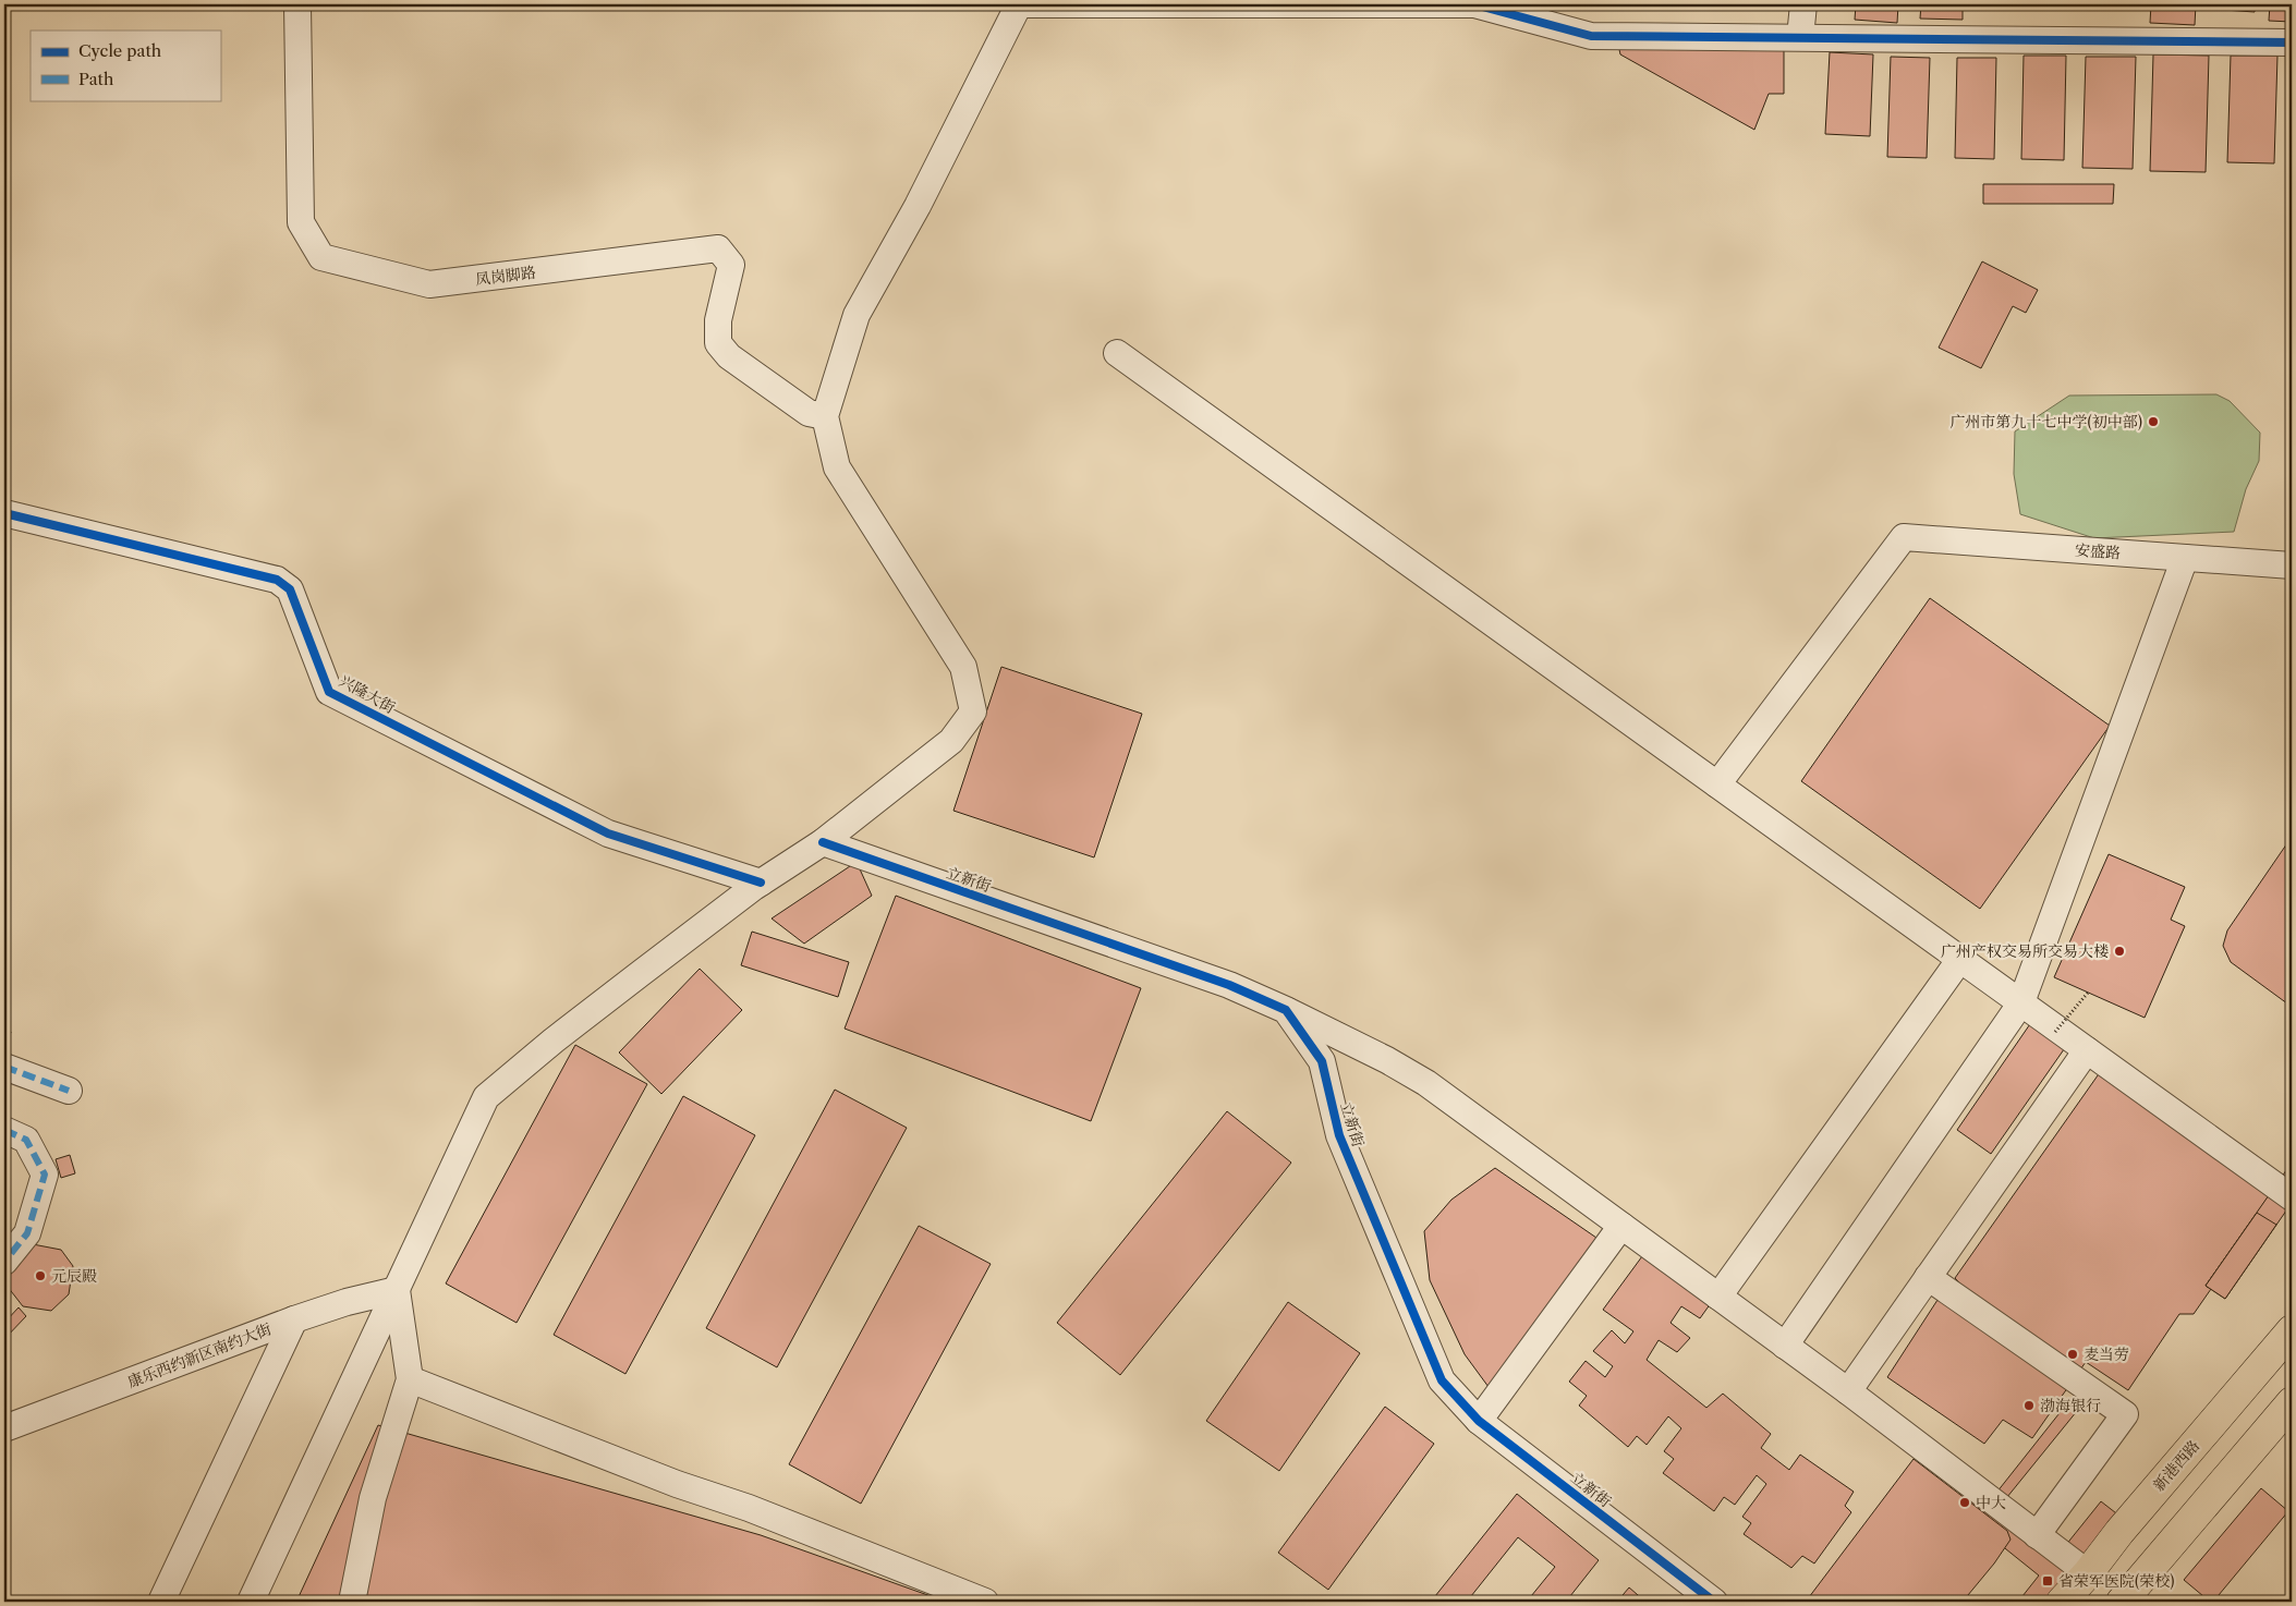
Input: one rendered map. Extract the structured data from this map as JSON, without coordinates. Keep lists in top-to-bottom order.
{
  "streets": {
    "main road": ["新港西路"],
    "street": [
      "凤岗脚路",
      "安盛路",
      "兴隆大街",
      "立新街",
      "康乐西约新区南约大街"
    ]
  },
  "places": {
    "other": [
      "广州市第九十七中学(初中部)",
      "广州产权交易所交易大楼",
      "元辰殿",
      "麦当劳",
      "渤海银行",
      "中大"
    ],
    "transit": ["省荣军医院(荣校)"]
  },
  "legend": ["Cycle path", "Path"]
}
